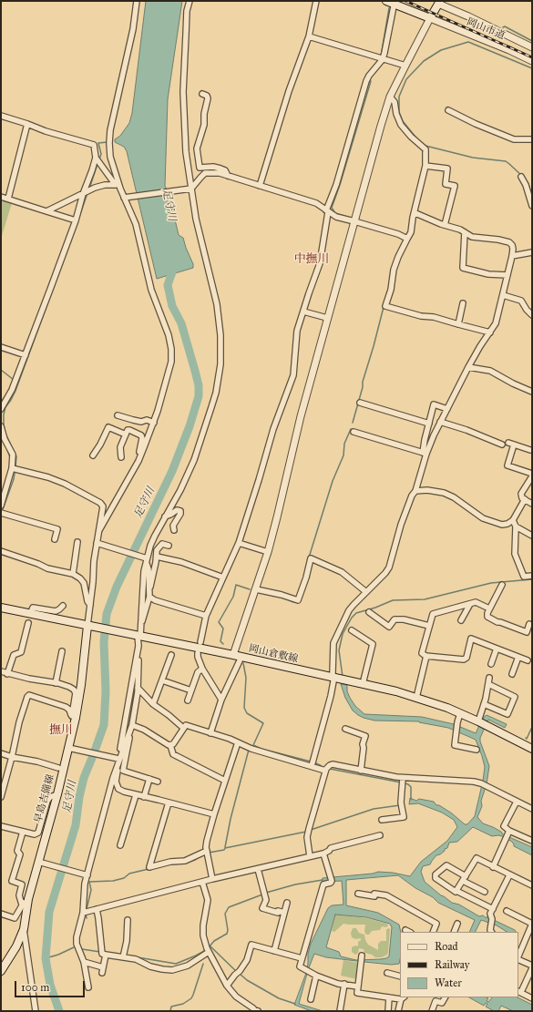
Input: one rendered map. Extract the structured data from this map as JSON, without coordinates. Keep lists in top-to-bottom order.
{
  "streets": {
    "main road": ["岡山倉敷線", "早島吉備線"],
    "street": ["岡山市道"]
  },
  "crossings": [
    ["岡山倉敷線", "早島吉備線"]
  ],
  "districts": ["中撫川", "撫川"],
  "water": ["足守川"],
  "legend": ["Road", "Railway", "Water"],
  "scale_bar": "100 m"
}
